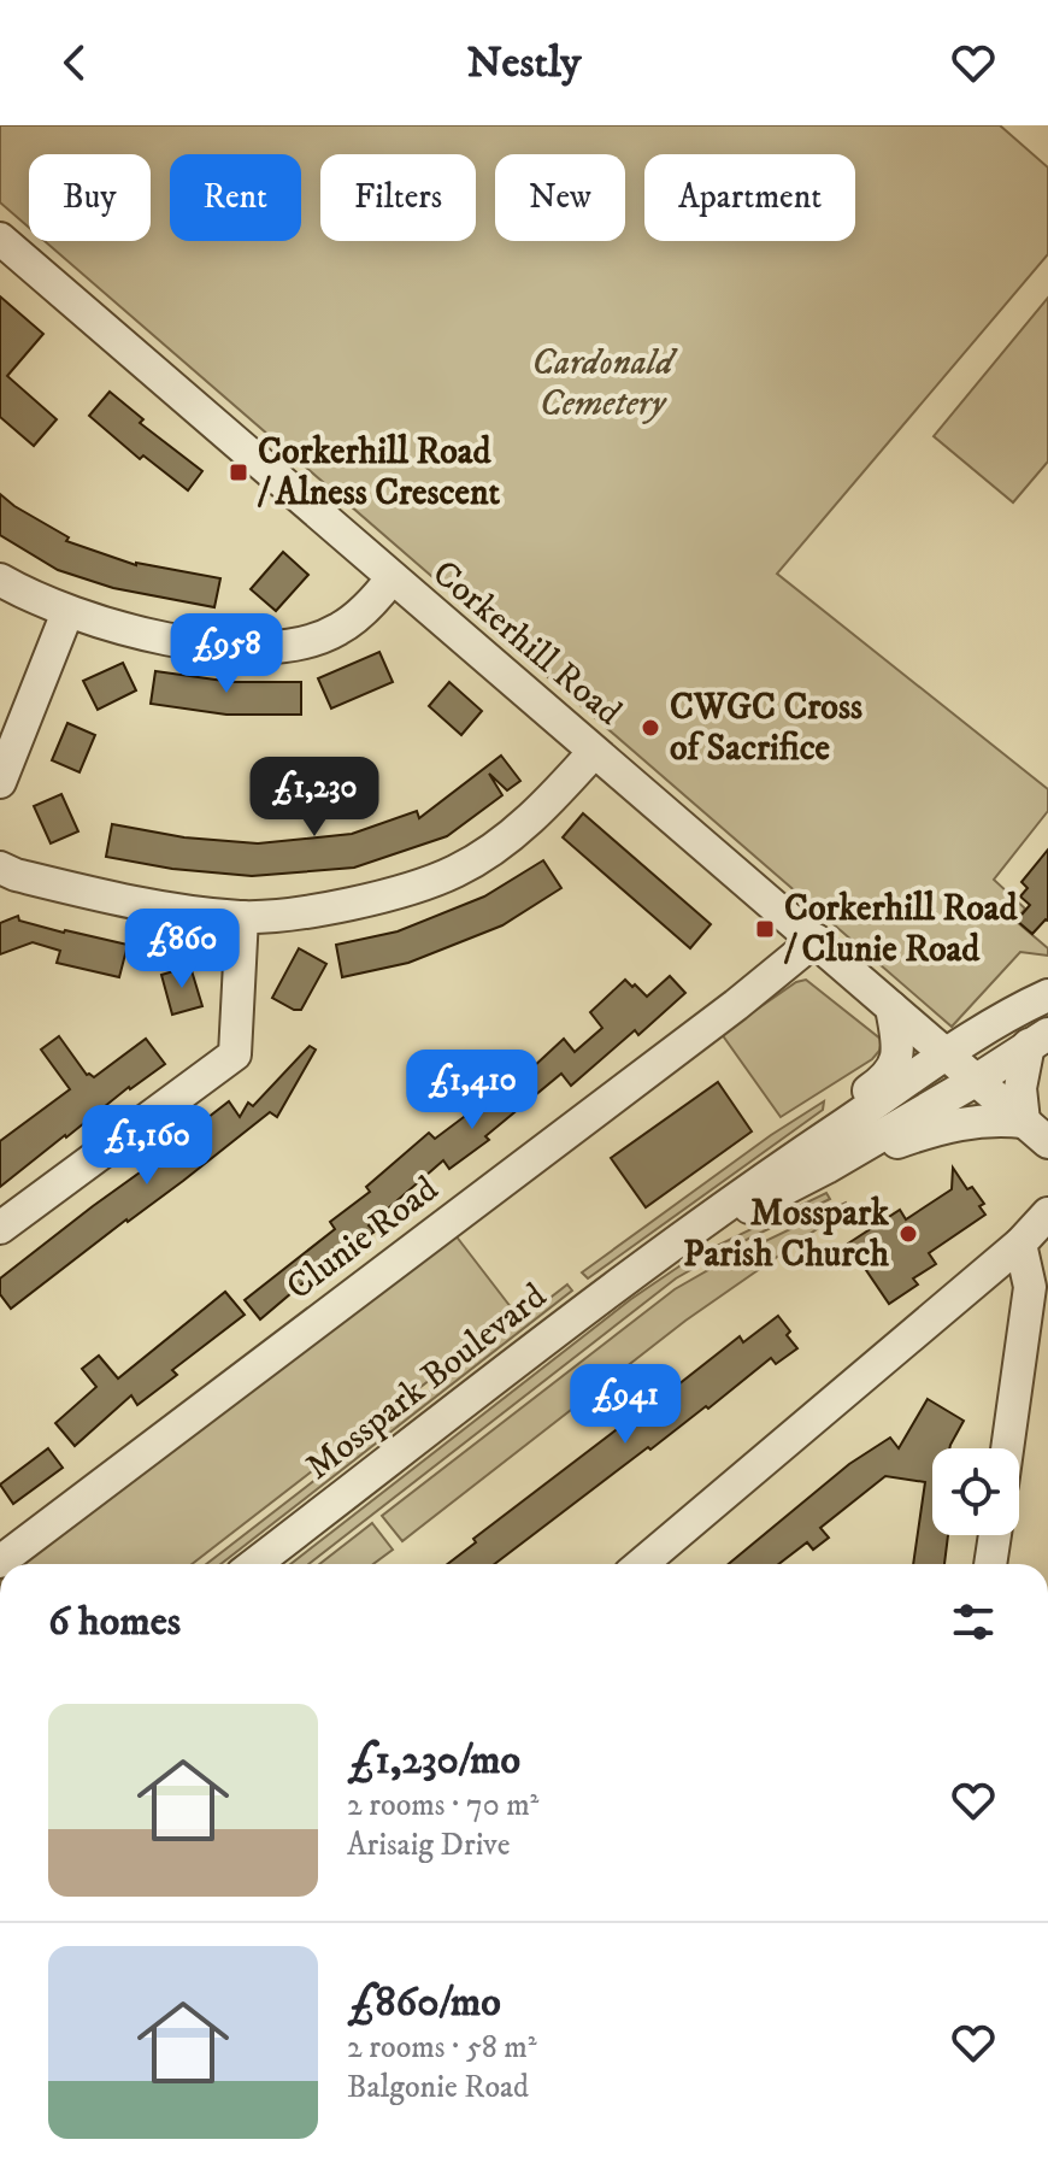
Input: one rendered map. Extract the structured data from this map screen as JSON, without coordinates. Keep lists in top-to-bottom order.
{
  "streets": {
    "street": ["Corkerhill Road", "Clunie Road", "Mosspark Boulevard"]
  },
  "crossings": [
    ["Corkerhill Road", "Clunie Road"],
    ["Corkerhill Road", "Mosspark Boulevard"]
  ],
  "parks": ["Cardonald Cemetery"],
  "places": {
    "transit": ["Corkerhill Road / Alness Crescent", "Corkerhill Road / Clunie Road"],
    "other": ["CWGC Cross of Sacrifice", "Mosspark Parish Church"]
  },
  "page": {
    "header": "Nestly",
    "chip": [
      "Buy",
      "Rent",
      "Filters",
      "New",
      "Apartment"
    ],
    "price": [
      "£958",
      "£1,230",
      "£860",
      "£1,410",
      "£1,160",
      "£941"
    ],
    "heading": "6 homes",
    "list": [
      {
        "name": "£1,230/mo",
        "note": "2 rooms · 70 m² · Arisaig Drive"
      },
      {
        "name": "£860/mo",
        "note": "2 rooms · 58 m² · Balgonie Road"
      }
    ]
  }
}
